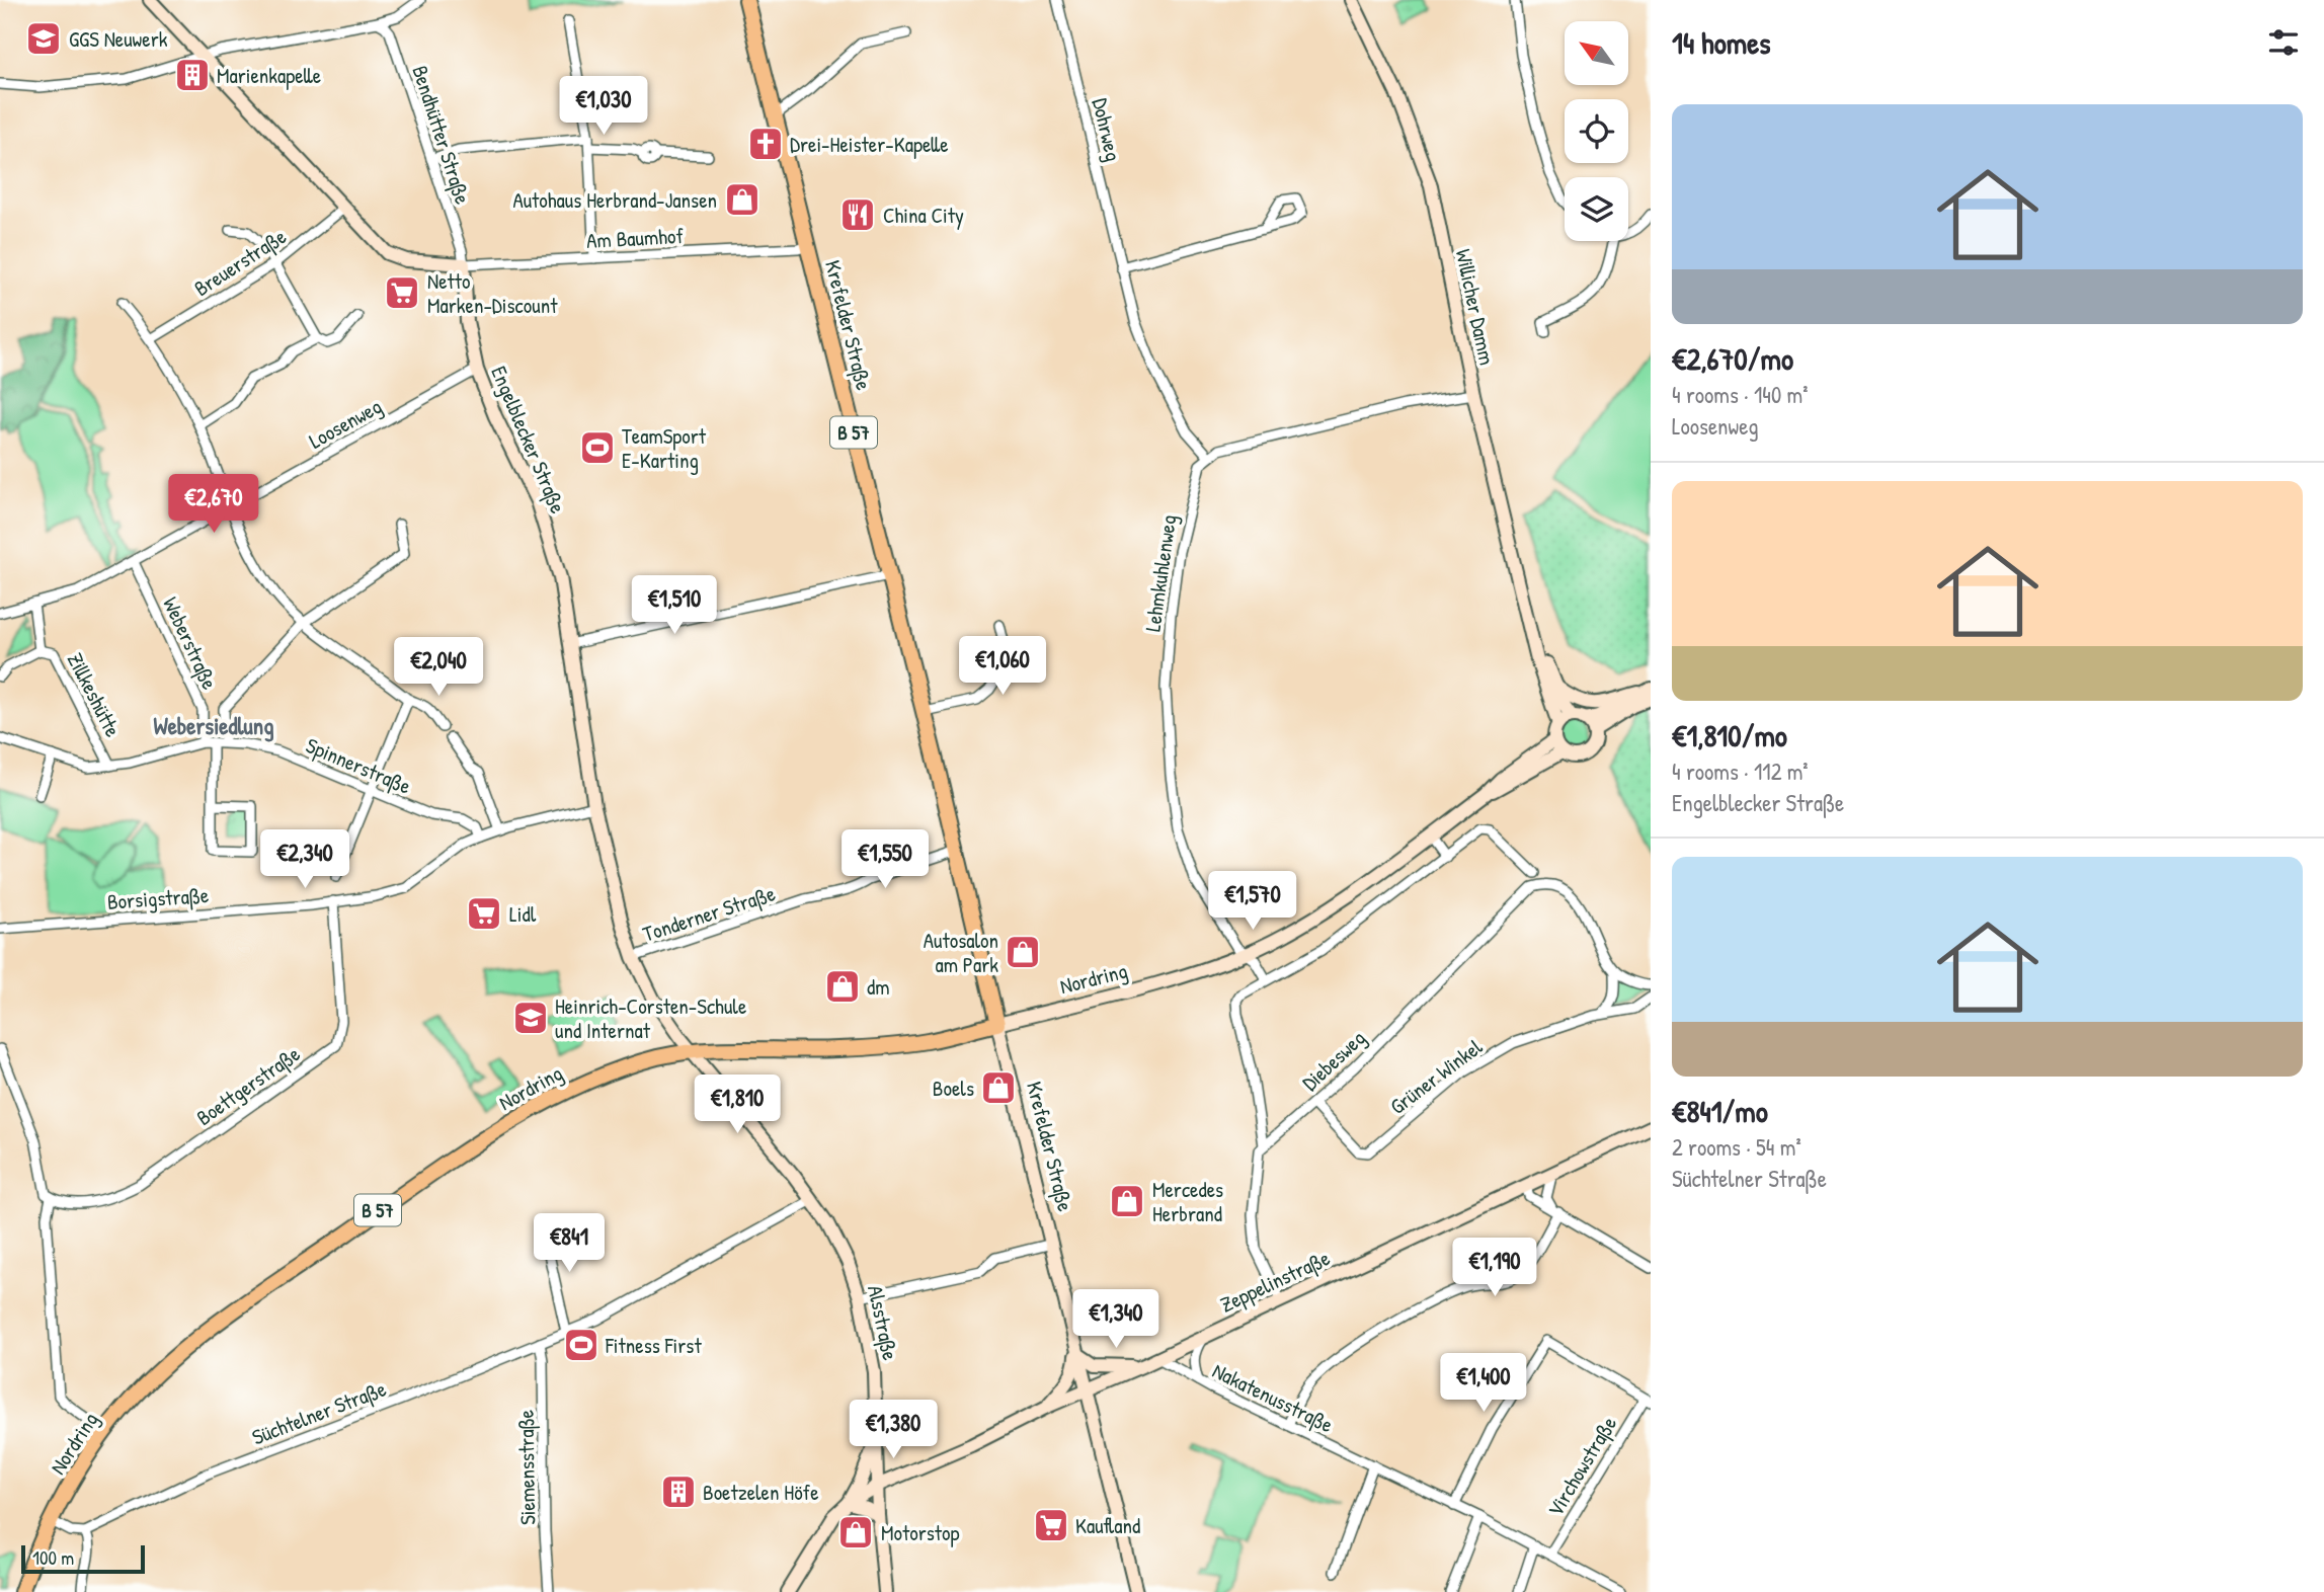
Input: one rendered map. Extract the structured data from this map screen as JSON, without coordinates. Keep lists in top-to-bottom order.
{
  "streets": {
    "main road": ["Krefelder Straße", "B 57", "Nordring"],
    "street": [
      "Dohrweg",
      "Bendhütter Straße",
      "Am Baumhof",
      "Breuerstraße",
      "Willicher Damm",
      "Loosenweg",
      "Engelblecker Straße",
      "Lehmkuhlenweg",
      "Weberstraße",
      "Zillkeshütte",
      "Spinnerstraße",
      "Borsigstraße",
      "Tonderner Straße",
      "Diebesweg",
      "Grüner Winkel",
      "Boettgerstraße",
      "Zeppelinstraße",
      "Alsstraße",
      "Nakatenusstraße",
      "Süchtelner Straße",
      "Virchowstraße",
      "Siemensstraße"
    ]
  },
  "crossings": [
    ["Dohrweg", "Lehmkuhlenweg"],
    ["Bendhütter Straße", "Am Baumhof"],
    ["Bendhütter Straße", "Engelblecker Straße"],
    ["Am Baumhof", "Krefelder Straße"],
    ["Am Baumhof", "Engelblecker Straße"],
    ["Willicher Damm", "Nordring"],
    ["Krefelder Straße", "Tonderner Straße"],
    ["Krefelder Straße", "Nordring"],
    ["Krefelder Straße", "Zeppelinstraße"],
    ["Loosenweg", "Engelblecker Straße"],
    ["Loosenweg", "Weberstraße"],
    ["Loosenweg", "Zillkeshütte"],
    ["Engelblecker Straße", "Borsigstraße"],
    ["Engelblecker Straße", "Tonderner Straße"],
    ["Engelblecker Straße", "Nordring"],
    ["Engelblecker Straße", "Alsstraße"],
    ["Engelblecker Straße", "Süchtelner Straße"],
    ["Lehmkuhlenweg", "Nordring"],
    ["Weberstraße", "Spinnerstraße"],
    ["Zillkeshütte", "Spinnerstraße"],
    ["Spinnerstraße", "Borsigstraße"],
    ["Borsigstraße", "Boettgerstraße"],
    ["Diebesweg", "Grüner Winkel"],
    ["Zeppelinstraße", "Alsstraße"],
    ["Zeppelinstraße", "Nakatenusstraße"],
    ["Alsstraße", "Süchtelner Straße"],
    ["Nakatenusstraße", "Virchowstraße"],
    ["Süchtelner Straße", "Siemensstraße"]
  ],
  "districts": ["Webersiedlung"],
  "places": {
    "school or university": ["GGS Neuwerk", "Heinrich-Corsten-Schule und Internat"],
    "building": ["Marienkapelle", "Boetzelen Höfe"],
    "church": ["Drei-Heister-Kapelle"],
    "shop": [
      "Autohaus Herbrand-Jansen",
      "Autosalon am Park",
      "dm",
      "Boels",
      "Mercedes Herbrand",
      "Motorstop"
    ],
    "restaurant": ["China City"],
    "supermarket": ["Netto Marken-Discount", "Lidl", "Kaufland"],
    "sports": ["TeamSport E-Karting", "Fitness First"]
  },
  "scale_bar": "100 m",
  "north": "top left",
  "page": {
    "heading": "14 homes",
    "price": [
      "€1,030",
      "€2,670",
      "€1,510",
      "€1,060",
      "€2,040",
      "€2,340",
      "€1,550",
      "€1,570",
      "€1,810",
      "€841",
      "€1,190",
      "€1,340",
      "€1,400",
      "€1,380"
    ],
    "list": [
      {
        "name": "€2,670/mo",
        "note": "4 rooms · 140 m² · Loosenweg"
      },
      {
        "name": "€1,810/mo",
        "note": "4 rooms · 112 m² · Engelblecker Straße"
      },
      {
        "name": "€841/mo",
        "note": "2 rooms · 54 m² · Süchtelner Straße"
      }
    ],
    "scale": "100 m"
  }
}
